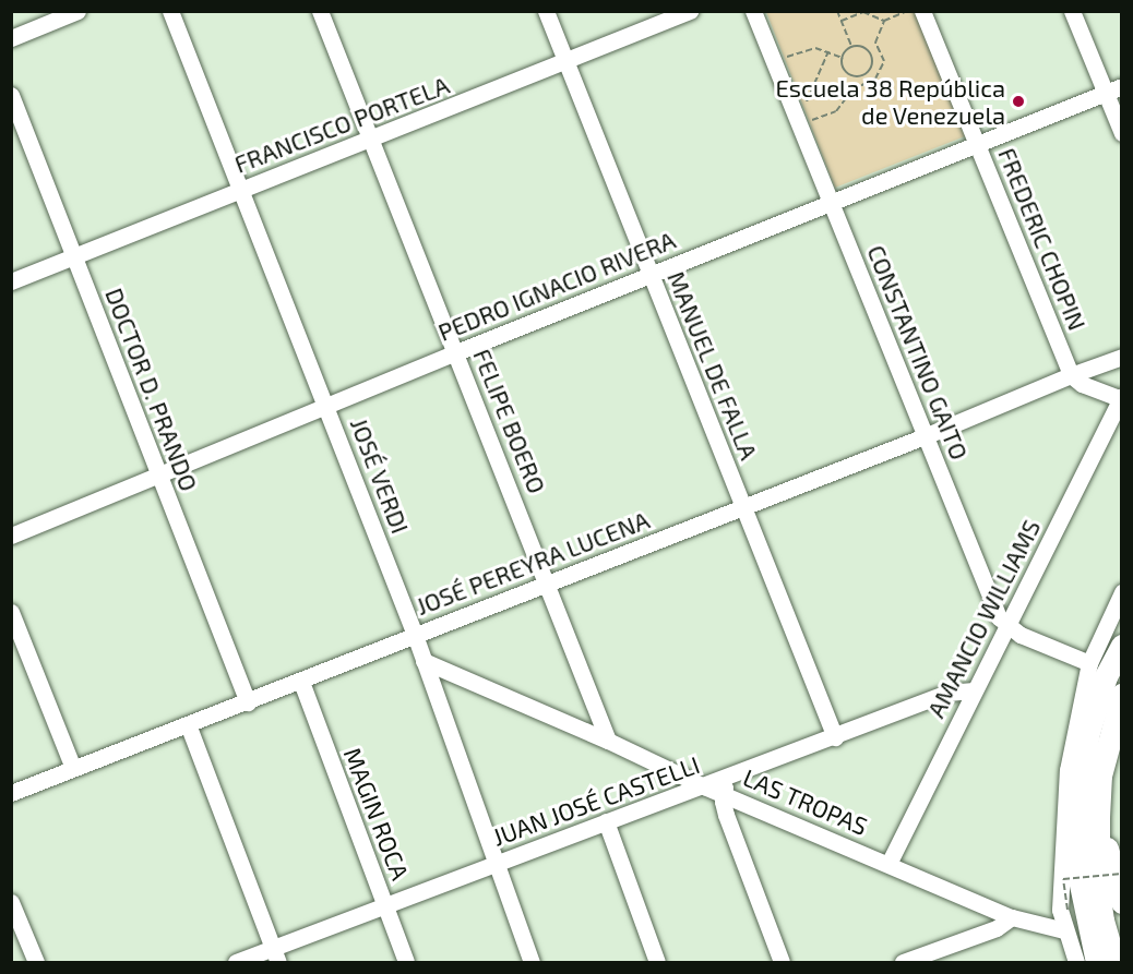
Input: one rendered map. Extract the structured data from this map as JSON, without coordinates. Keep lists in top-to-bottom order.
{
  "streets": {
    "street": [
      "FRANCISCO PORTELA",
      "FREDERIC CHOPIN",
      "PEDRO IGNACIO RIVERA",
      "CONSTANTINO GAITO",
      "MANUEL DE FALLA",
      "DOCTOR D. PRANDO",
      "FELIPE BOERO",
      "JOSÉ VERDI",
      "JOSÉ PEREYRA LUCENA",
      "AMANCIO WILLIAMS",
      "JUAN JOSÉ CASTELLI",
      "LAS TROPAS",
      "MAGIN ROCA"
    ]
  },
  "crossings": [
    ["FRANCISCO PORTELA", "MANUEL DE FALLA"],
    ["FRANCISCO PORTELA", "DOCTOR D. PRANDO"],
    ["FRANCISCO PORTELA", "FELIPE BOERO"],
    ["FRANCISCO PORTELA", "JOSÉ VERDI"],
    ["FREDERIC CHOPIN", "PEDRO IGNACIO RIVERA"],
    ["FREDERIC CHOPIN", "JOSÉ PEREYRA LUCENA"],
    ["PEDRO IGNACIO RIVERA", "CONSTANTINO GAITO"],
    ["PEDRO IGNACIO RIVERA", "MANUEL DE FALLA"],
    ["PEDRO IGNACIO RIVERA", "DOCTOR D. PRANDO"],
    ["PEDRO IGNACIO RIVERA", "FELIPE BOERO"],
    ["PEDRO IGNACIO RIVERA", "JOSÉ VERDI"],
    ["CONSTANTINO GAITO", "JOSÉ PEREYRA LUCENA"],
    ["CONSTANTINO GAITO", "AMANCIO WILLIAMS"],
    ["MANUEL DE FALLA", "JOSÉ PEREYRA LUCENA"],
    ["MANUEL DE FALLA", "JUAN JOSÉ CASTELLI"],
    ["DOCTOR D. PRANDO", "JOSÉ PEREYRA LUCENA"],
    ["FELIPE BOERO", "JOSÉ PEREYRA LUCENA"],
    ["FELIPE BOERO", "LAS TROPAS"],
    ["JOSÉ VERDI", "JOSÉ PEREYRA LUCENA"],
    ["JOSÉ VERDI", "JUAN JOSÉ CASTELLI"],
    ["JOSÉ VERDI", "LAS TROPAS"],
    ["JOSÉ PEREYRA LUCENA", "MAGIN ROCA"],
    ["AMANCIO WILLIAMS", "JUAN JOSÉ CASTELLI"],
    ["AMANCIO WILLIAMS", "LAS TROPAS"],
    ["JUAN JOSÉ CASTELLI", "LAS TROPAS"],
    ["JUAN JOSÉ CASTELLI", "MAGIN ROCA"]
  ],
  "places": ["Escuela 38 República de Venezuela"]
}
